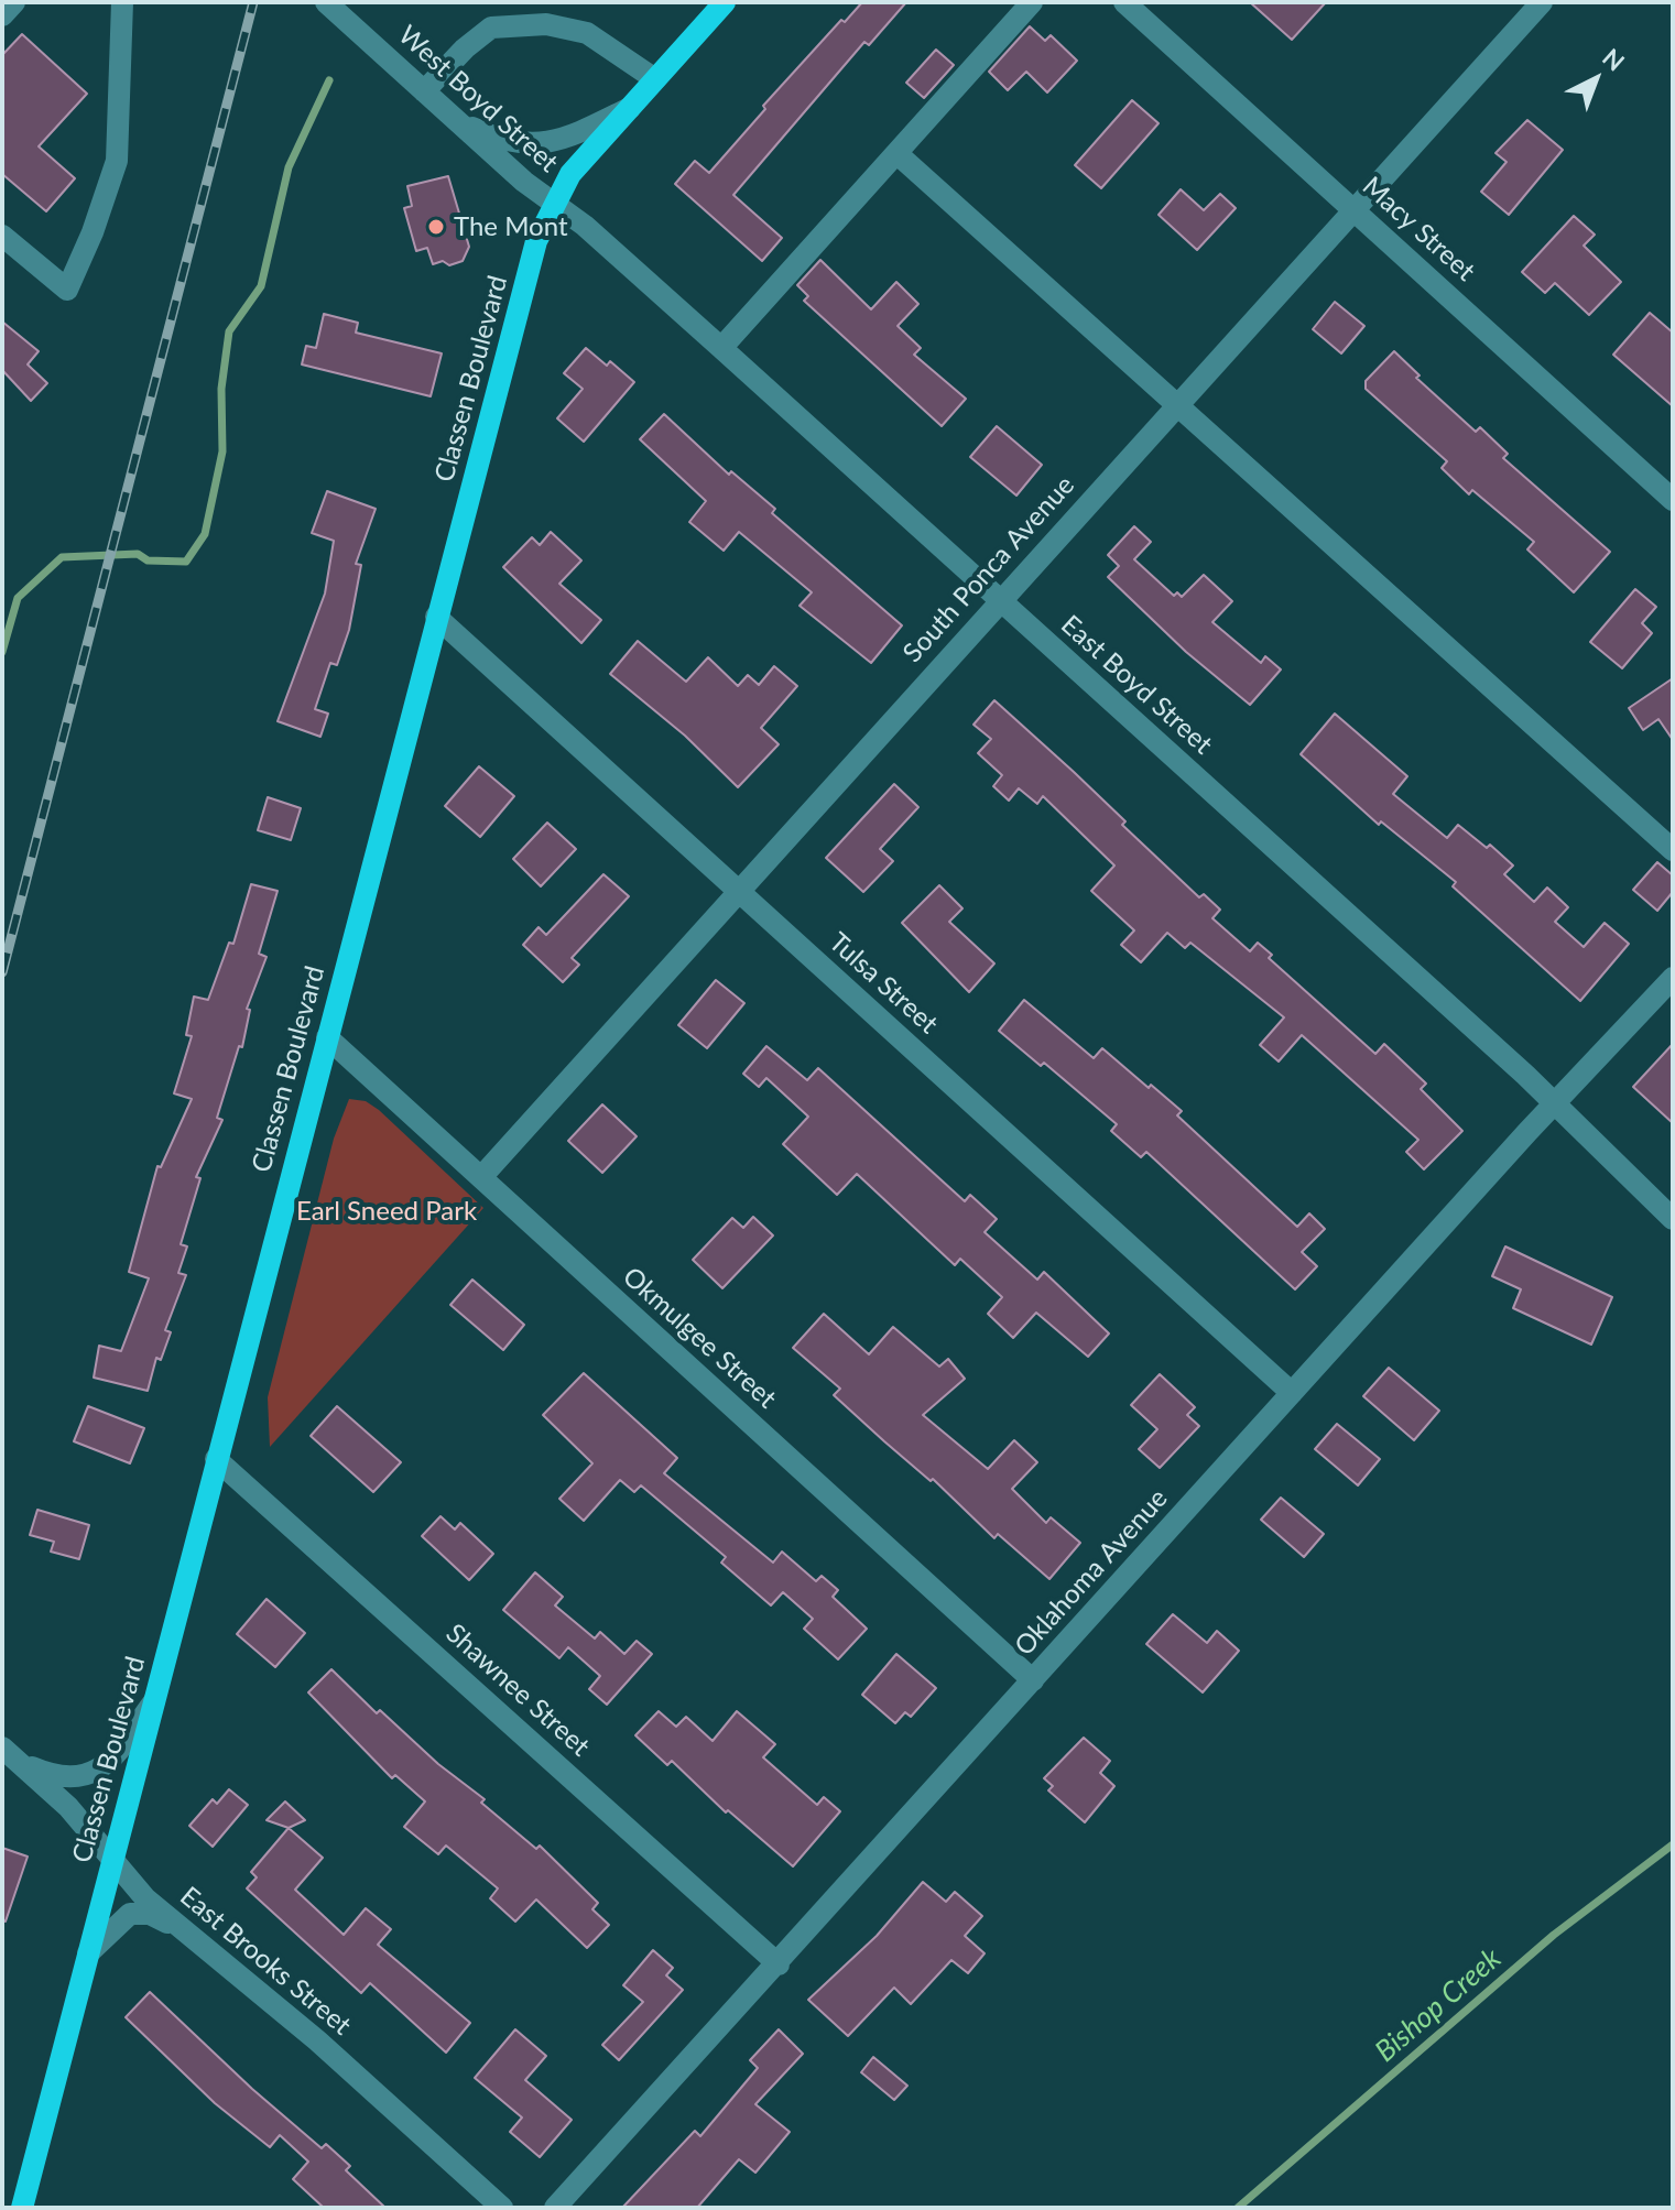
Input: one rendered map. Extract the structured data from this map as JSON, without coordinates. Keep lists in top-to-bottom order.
{
  "streets": {
    "main road": ["Classen Boulevard"],
    "street": [
      "West Boyd Street",
      "Macy Street",
      "South Ponca Avenue",
      "East Boyd Street",
      "Tulsa Street",
      "Okmulgee Street",
      "Oklahoma Avenue",
      "Shawnee Street",
      "East Brooks Street"
    ]
  },
  "crossings": [
    ["West Boyd Street", "Classen Boulevard"],
    ["West Boyd Street", "East Boyd Street"],
    ["Macy Street", "South Ponca Avenue"],
    ["Classen Boulevard", "East Boyd Street"],
    ["Classen Boulevard", "Tulsa Street"],
    ["Classen Boulevard", "Okmulgee Street"],
    ["Classen Boulevard", "Shawnee Street"],
    ["Classen Boulevard", "East Brooks Street"],
    ["South Ponca Avenue", "East Boyd Street"],
    ["South Ponca Avenue", "Tulsa Street"],
    ["South Ponca Avenue", "Okmulgee Street"],
    ["East Boyd Street", "Oklahoma Avenue"],
    ["Tulsa Street", "Oklahoma Avenue"],
    ["Okmulgee Street", "Oklahoma Avenue"],
    ["Oklahoma Avenue", "Shawnee Street"]
  ],
  "water": ["Bishop Creek"],
  "parks": ["Earl Sneed Park"],
  "places": ["The Mont"],
  "north": "top right"
}
